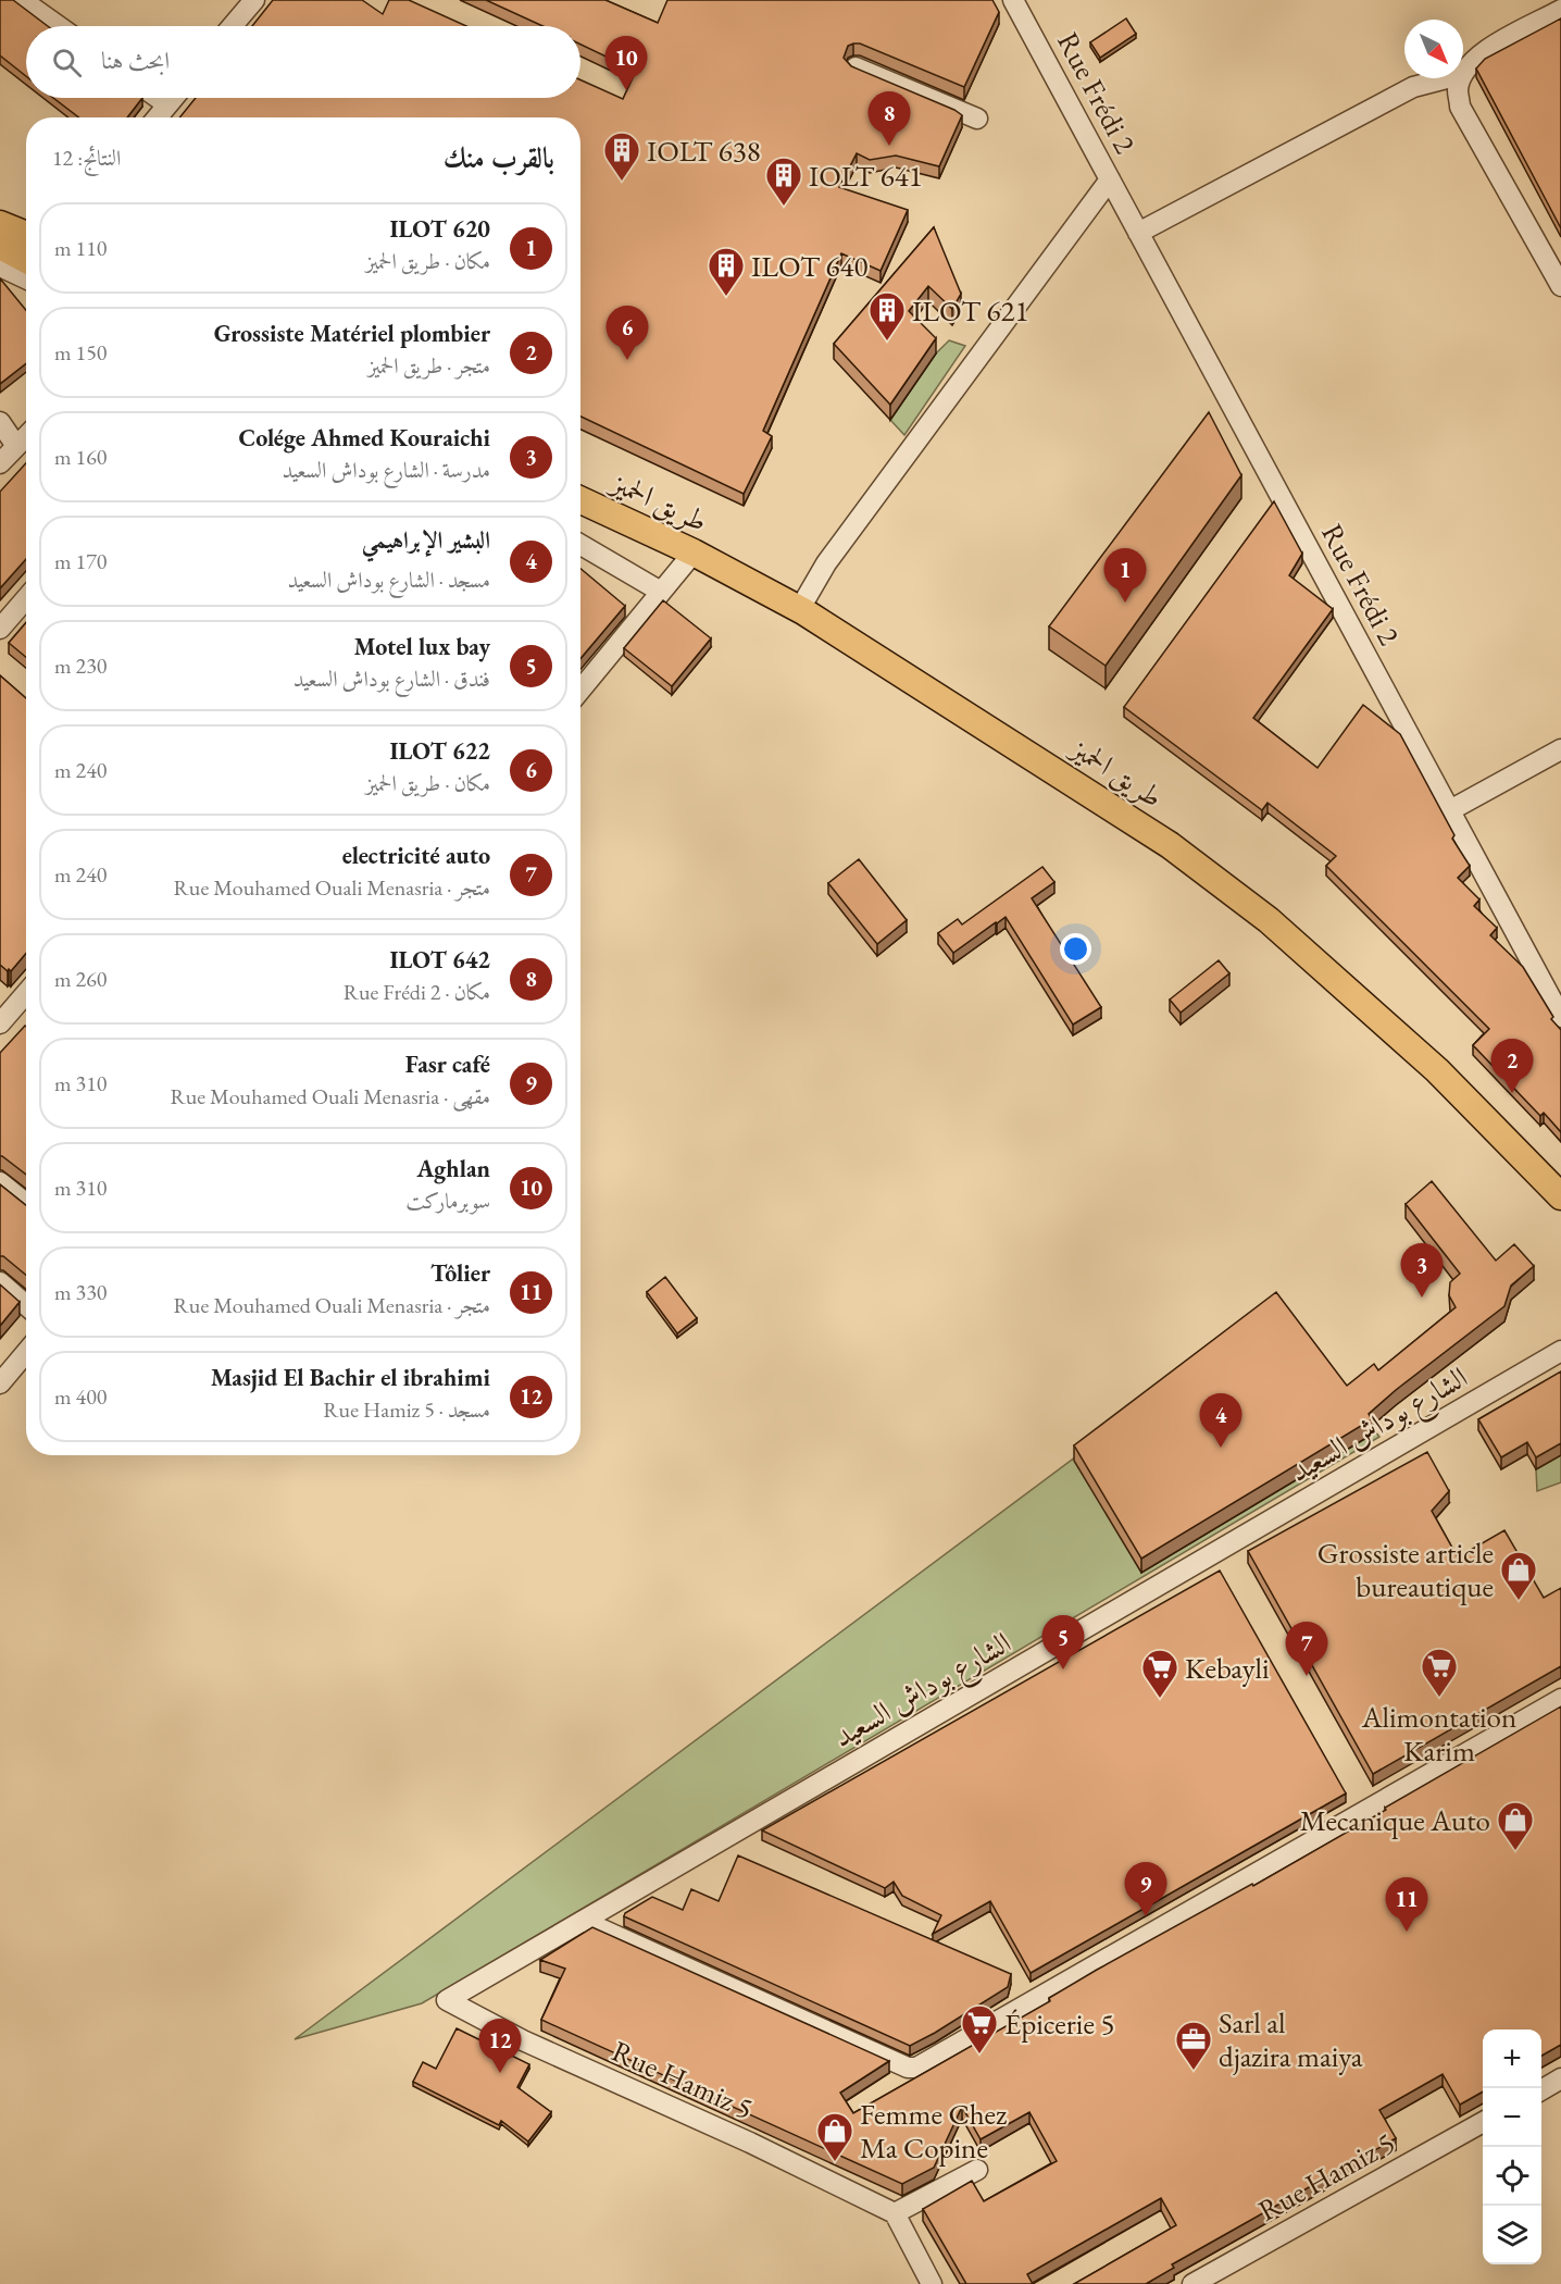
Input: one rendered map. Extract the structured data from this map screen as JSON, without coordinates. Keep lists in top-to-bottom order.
{
  "streets": {
    "main road": ["طريق الحميز"],
    "street": ["Rue Frédi 2", "الشارع بوداش السعيد", "Rue Hamiz 5"]
  },
  "crossings": [
    ["Rue Frédi 2", "طريق الحميز"],
    ["الشارع بوداش السعيد", "Rue Hamiz 5"]
  ],
  "places": {
    "building": [
      "IOLT 638",
      "IOLT 641",
      "ILOT 640",
      "ILOT 621"
    ],
    "shop": ["Grossiste article bureautique", "Mecanique Auto", "Femme Chez Ma Copine"],
    "supermarket": ["Alimontation Karim", "Kebayli", "Épicerie 5"],
    "office": ["Sarl al djazira maiya"]
  },
  "north": "bottom right",
  "page": {
    "search": "ابحث هنا",
    "pins": [
      "10",
      "8",
      "6",
      "1",
      "2",
      "3",
      "4",
      "5",
      "7",
      "9",
      "11",
      "12"
    ],
    "heading": ["بالقرب منك", "النتائج: 12"],
    "list": [
      {
        "mark": "1",
        "name": "ILOT 620",
        "note": "مكان · طريق الحميز",
        "value": "110 m"
      },
      {
        "mark": "2",
        "name": "Grossiste Matériel plombier",
        "note": "متجر · طريق الحميز",
        "value": "150 m"
      },
      {
        "mark": "3",
        "name": "Colége Ahmed Kouraichi",
        "note": "مدرسة · الشارع بوداش السعيد",
        "value": "160 m"
      },
      {
        "mark": "4",
        "name": "البشير الإبراهيمي",
        "note": "مسجد · الشارع بوداش السعيد",
        "value": "170 m"
      },
      {
        "mark": "5",
        "name": "Motel lux bay",
        "note": "فندق · الشارع بوداش السعيد",
        "value": "230 m"
      },
      {
        "mark": "6",
        "name": "ILOT 622",
        "note": "مكان · طريق الحميز",
        "value": "240 m"
      },
      {
        "mark": "7",
        "name": "electricité auto",
        "note": "متجر · Rue Mouhamed Ouali Menasria",
        "value": "240 m"
      },
      {
        "mark": "8",
        "name": "ILOT 642",
        "note": "مكان · Rue Frédi 2",
        "value": "260 m"
      },
      {
        "mark": "9",
        "name": "Fasr café",
        "note": "مقهى · Rue Mouhamed Ouali Menasria",
        "value": "310 m"
      },
      {
        "mark": "10",
        "name": "Aghlan",
        "note": "سوبرماركت",
        "value": "310 m"
      },
      {
        "mark": "11",
        "name": "Tôlier",
        "note": "متجر · Rue Mouhamed Ouali Menasria",
        "value": "330 m"
      },
      {
        "mark": "12",
        "name": "Masjid El Bachir el ibrahimi",
        "note": "مسجد · Rue Hamiz 5",
        "value": "400 m"
      }
    ],
    "map_buttons": ["+", "−"]
  }
}
